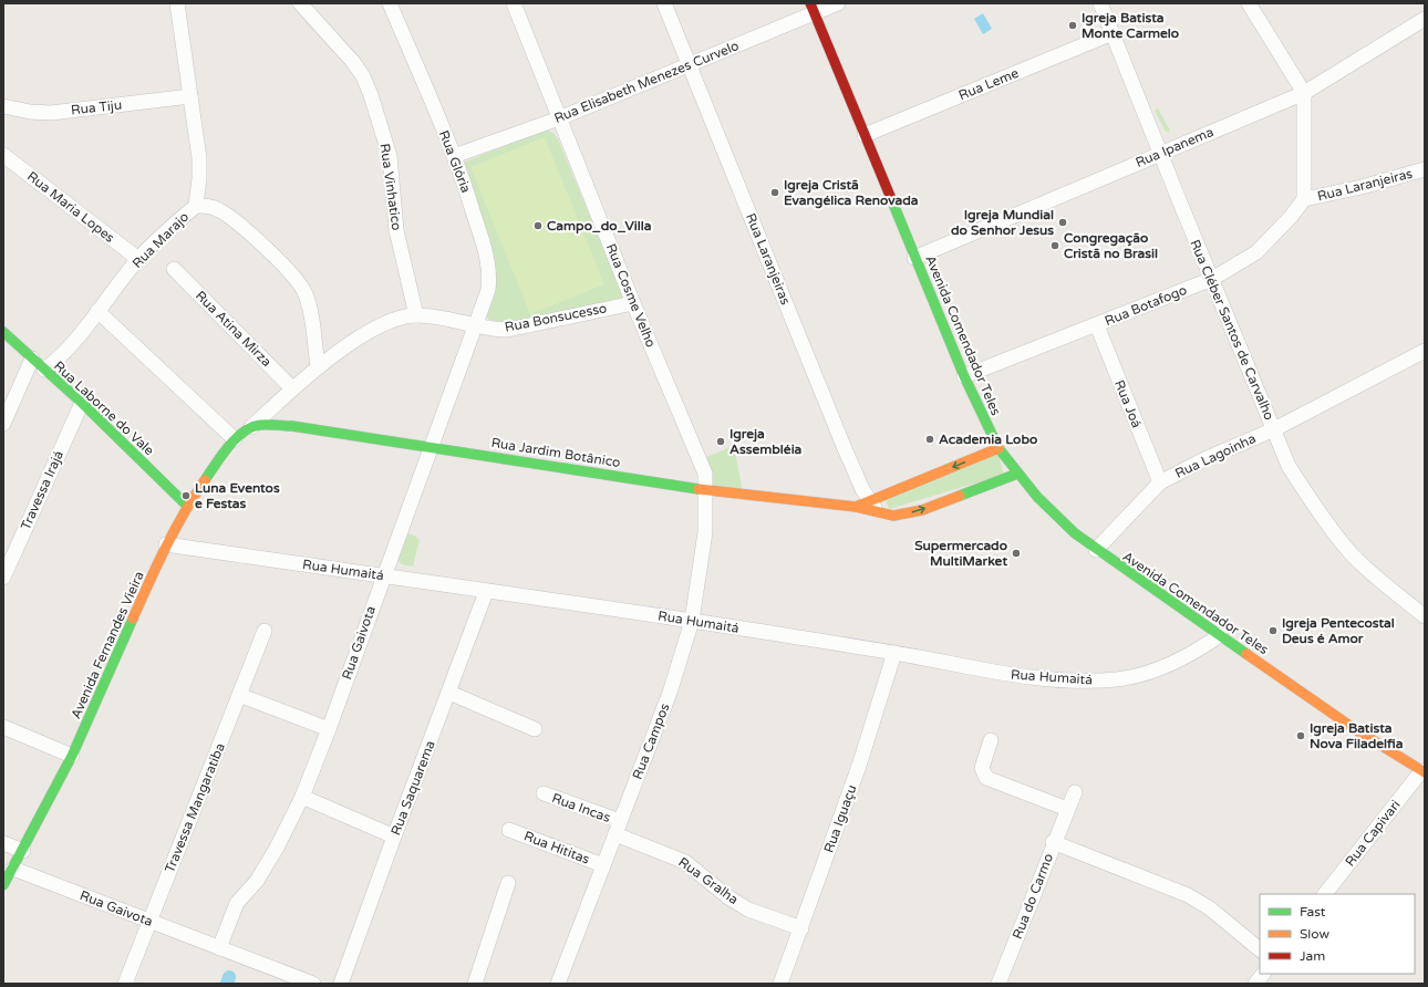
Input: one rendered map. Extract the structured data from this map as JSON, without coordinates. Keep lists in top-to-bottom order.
{
  "streets": {
    "main road": [
      "Avenida Comendador Teles",
      "Rua Laborne do Vale",
      "Rua Jardim Botânico",
      "Avenida Fernandes Vieira"
    ],
    "street": [
      "Rua Elisabeth Menezes Curvelo",
      "Rua Leme",
      "Rua Tiju",
      "Rua Ipanema",
      "Rua Glória",
      "Rua Laranjeiras",
      "Rua Vinhatico",
      "Rua Maria Lopes",
      "Rua Marajo",
      "Rua Cosme Velho",
      "Rua Botafogo",
      "Rua Bonsucesso",
      "Rua Atina Mirza",
      "Rua Cléber Santos de Carvalho",
      "Rua Joá",
      "Rua Lagoinha",
      "Travessa Irajá",
      "Rua Humaitá",
      "Rua Gaivota",
      "Rua Campos",
      "Rua Saquarema",
      "Travessa Mangaratiba",
      "Rua Incas",
      "Rua Iguaçu",
      "Rua Capivari",
      "Rua Hititas",
      "Rua Gralha",
      "Rua do Carmo"
    ]
  },
  "crossings": [
    ["Rua Elisabeth Menezes Curvelo", "Rua Glória"],
    ["Rua Elisabeth Menezes Curvelo", "Rua Laranjeiras"],
    ["Rua Elisabeth Menezes Curvelo", "Rua Cosme Velho"],
    ["Rua Elisabeth Menezes Curvelo", "Avenida Comendador Teles"],
    ["Rua Leme", "Rua Cléber Santos de Carvalho"],
    ["Rua Leme", "Avenida Comendador Teles"],
    ["Rua Tiju", "Rua Marajo"],
    ["Rua Ipanema", "Rua Cléber Santos de Carvalho"],
    ["Rua Ipanema", "Avenida Comendador Teles"],
    ["Rua Glória", "Rua Bonsucesso"],
    ["Rua Glória", "Rua Gaivota"],
    ["Rua Laranjeiras", "Rua Botafogo"],
    ["Rua Laranjeiras", "Rua Jardim Botânico"],
    ["Rua Vinhatico", "Rua Bonsucesso"],
    ["Rua Maria Lopes", "Rua Marajo"],
    ["Rua Marajo", "Rua Laborne do Vale"],
    ["Rua Cosme Velho", "Rua Bonsucesso"],
    ["Rua Cosme Velho", "Rua Jardim Botânico"],
    ["Rua Cosme Velho", "Rua Campos"],
    ["Rua Botafogo", "Rua Cléber Santos de Carvalho"],
    ["Rua Botafogo", "Avenida Comendador Teles"],
    ["Rua Botafogo", "Rua Joá"],
    ["Rua Bonsucesso", "Rua Atina Mirza"],
    ["Rua Bonsucesso", "Rua Jardim Botânico"],
    ["Rua Bonsucesso", "Rua Gaivota"],
    ["Rua Bonsucesso", "Avenida Fernandes Vieira"],
    ["Rua Cléber Santos de Carvalho", "Rua Lagoinha"],
    ["Avenida Comendador Teles", "Rua Jardim Botânico"],
    ["Avenida Comendador Teles", "Rua Lagoinha"],
    ["Avenida Comendador Teles", "Rua Humaitá"],
    ["Avenida Comendador Teles", "Rua Capivari"],
    ["Rua Joá", "Rua Lagoinha"],
    ["Rua Laborne do Vale", "Travessa Irajá"],
    ["Rua Laborne do Vale", "Avenida Fernandes Vieira"],
    ["Rua Jardim Botânico", "Rua Gaivota"],
    ["Rua Jardim Botânico", "Avenida Fernandes Vieira"],
    ["Rua Jardim Botânico", "Rua Campos"],
    ["Rua Humaitá", "Rua Gaivota"],
    ["Rua Humaitá", "Avenida Fernandes Vieira"],
    ["Rua Humaitá", "Rua Campos"],
    ["Rua Humaitá", "Rua Saquarema"],
    ["Rua Humaitá", "Rua Iguaçu"],
    ["Rua Gaivota", "Avenida Fernandes Vieira"],
    ["Rua Gaivota", "Travessa Mangaratiba"],
    ["Rua Campos", "Rua Incas"],
    ["Rua Campos", "Rua Hititas"],
    ["Rua Campos", "Rua Gralha"],
    ["Rua Incas", "Rua Gralha"],
    ["Rua Iguaçu", "Rua Gralha"]
  ],
  "places": [
    "Igreja Batista Monte Carmelo",
    "Igreja Cristã Evangélica Renovada",
    "Igreja Mundial do Senhor Jesus",
    "Campo_do_Villa",
    "Congregação Cristã no Brasil",
    "Academia Lobo",
    "Igreja Assembléia",
    "Luna Eventos e Festas",
    "Supermercado MultiMarket",
    "Igreja Pentecostal Deus é Amor",
    "Igreja Batista Nova Filadelfia"
  ],
  "legend": ["Fast", "Slow", "Jam"]
}
